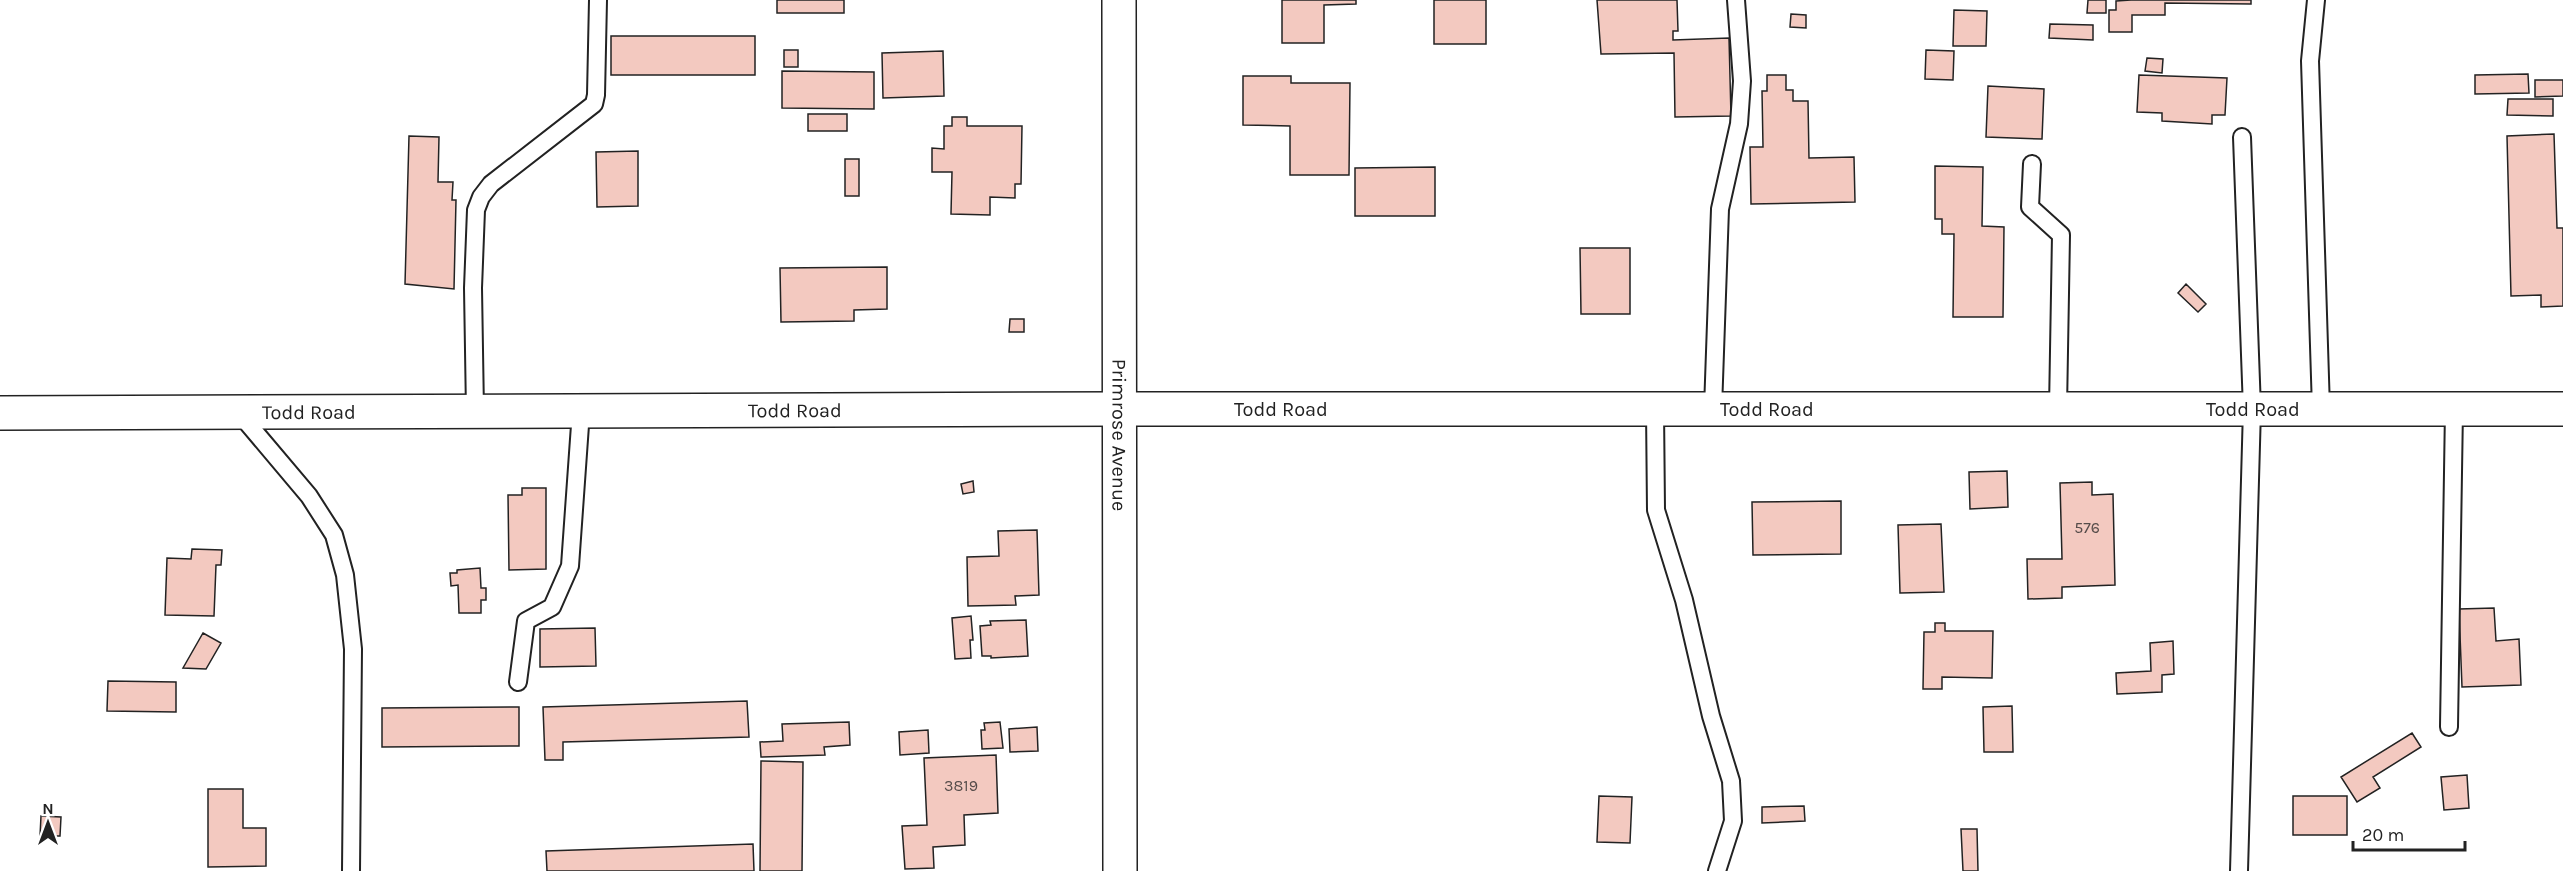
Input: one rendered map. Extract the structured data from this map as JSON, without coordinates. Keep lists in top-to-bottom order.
{
  "streets": {
    "main road": ["Todd Road", "Primrose Avenue"]
  },
  "crossings": [
    ["Todd Road", "Primrose Avenue"]
  ],
  "house_numbers": ["576", "3819"],
  "scale_bar": "20 m",
  "north": "top"
}
